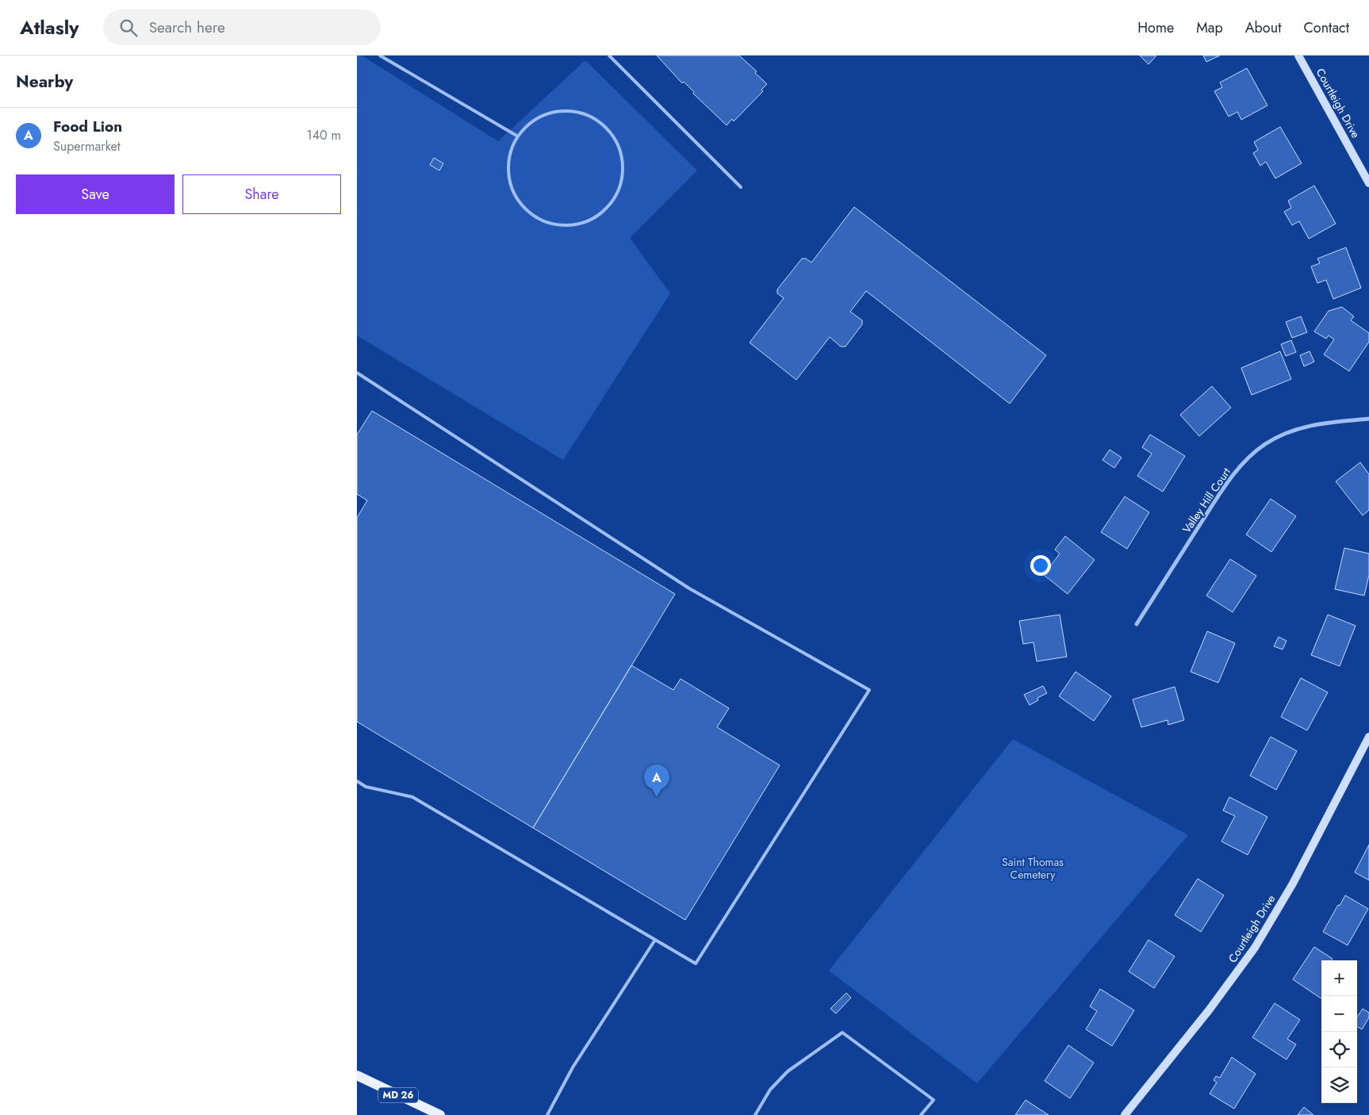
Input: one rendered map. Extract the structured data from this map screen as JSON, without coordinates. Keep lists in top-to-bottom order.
{
  "streets": {
    "main road": ["MD 26"],
    "street": ["Courtleigh Drive", "Valley Hill Court"]
  },
  "parks": ["Saint Thomas Cemetery"],
  "page": {
    "header": "Atlasly",
    "search": "Search here",
    "nav": [
      "Home",
      "Map",
      "About",
      "Contact"
    ],
    "heading": "Nearby",
    "list": [
      {
        "mark": "A",
        "name": "Food Lion",
        "note": "Supermarket",
        "value": "140 m"
      }
    ],
    "buttons": ["Save", "Share"],
    "pins": "A",
    "map_buttons": ["+", "−"]
  }
}
